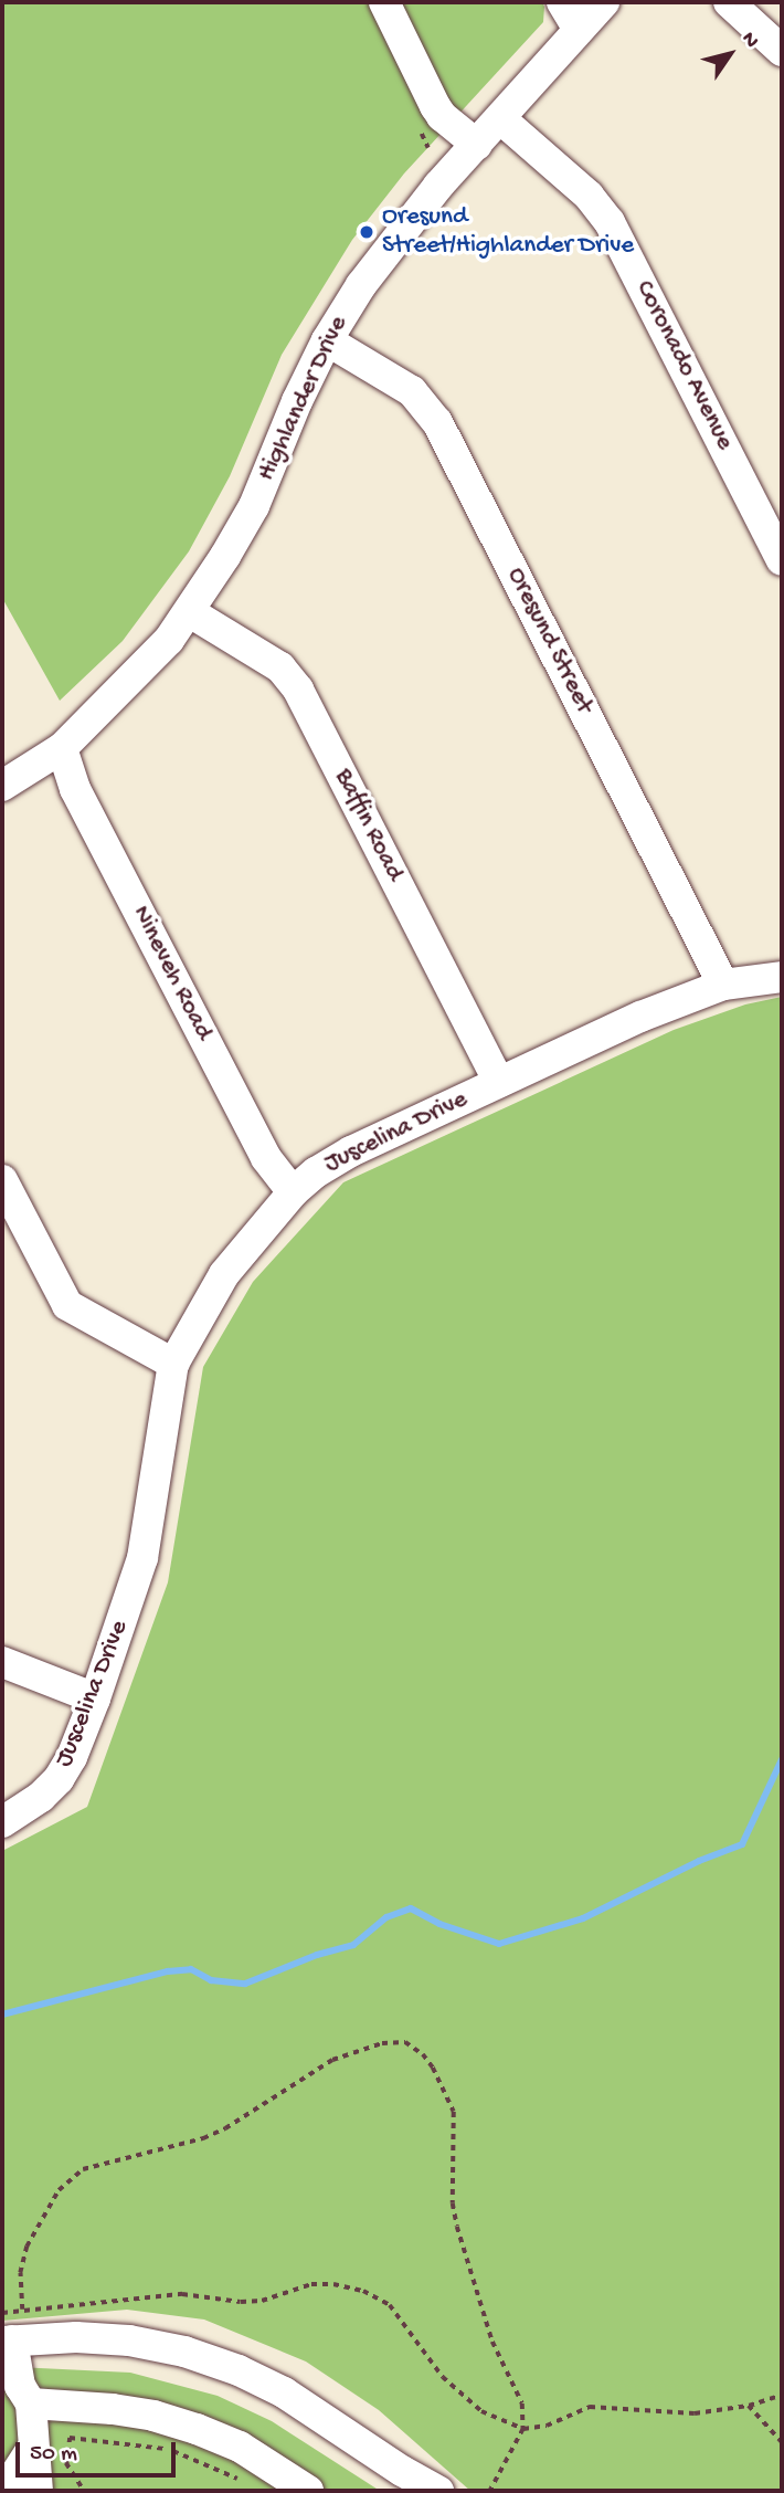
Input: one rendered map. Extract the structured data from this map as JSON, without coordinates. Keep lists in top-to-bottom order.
{
  "streets": {
    "street": [
      "Coronado Avenue",
      "Highlander Drive",
      "Oresund Street",
      "Baffin Road",
      "Nineveh Road",
      "Juscelina Drive"
    ]
  },
  "crossings": [
    ["Coronado Avenue", "Highlander Drive"],
    ["Highlander Drive", "Oresund Street"],
    ["Highlander Drive", "Baffin Road"],
    ["Highlander Drive", "Nineveh Road"],
    ["Oresund Street", "Juscelina Drive"],
    ["Baffin Road", "Juscelina Drive"],
    ["Nineveh Road", "Juscelina Drive"]
  ],
  "places": ["Oresund Street/Highlander Drive"],
  "scale_bar": "50 m",
  "north": "top right"
}
